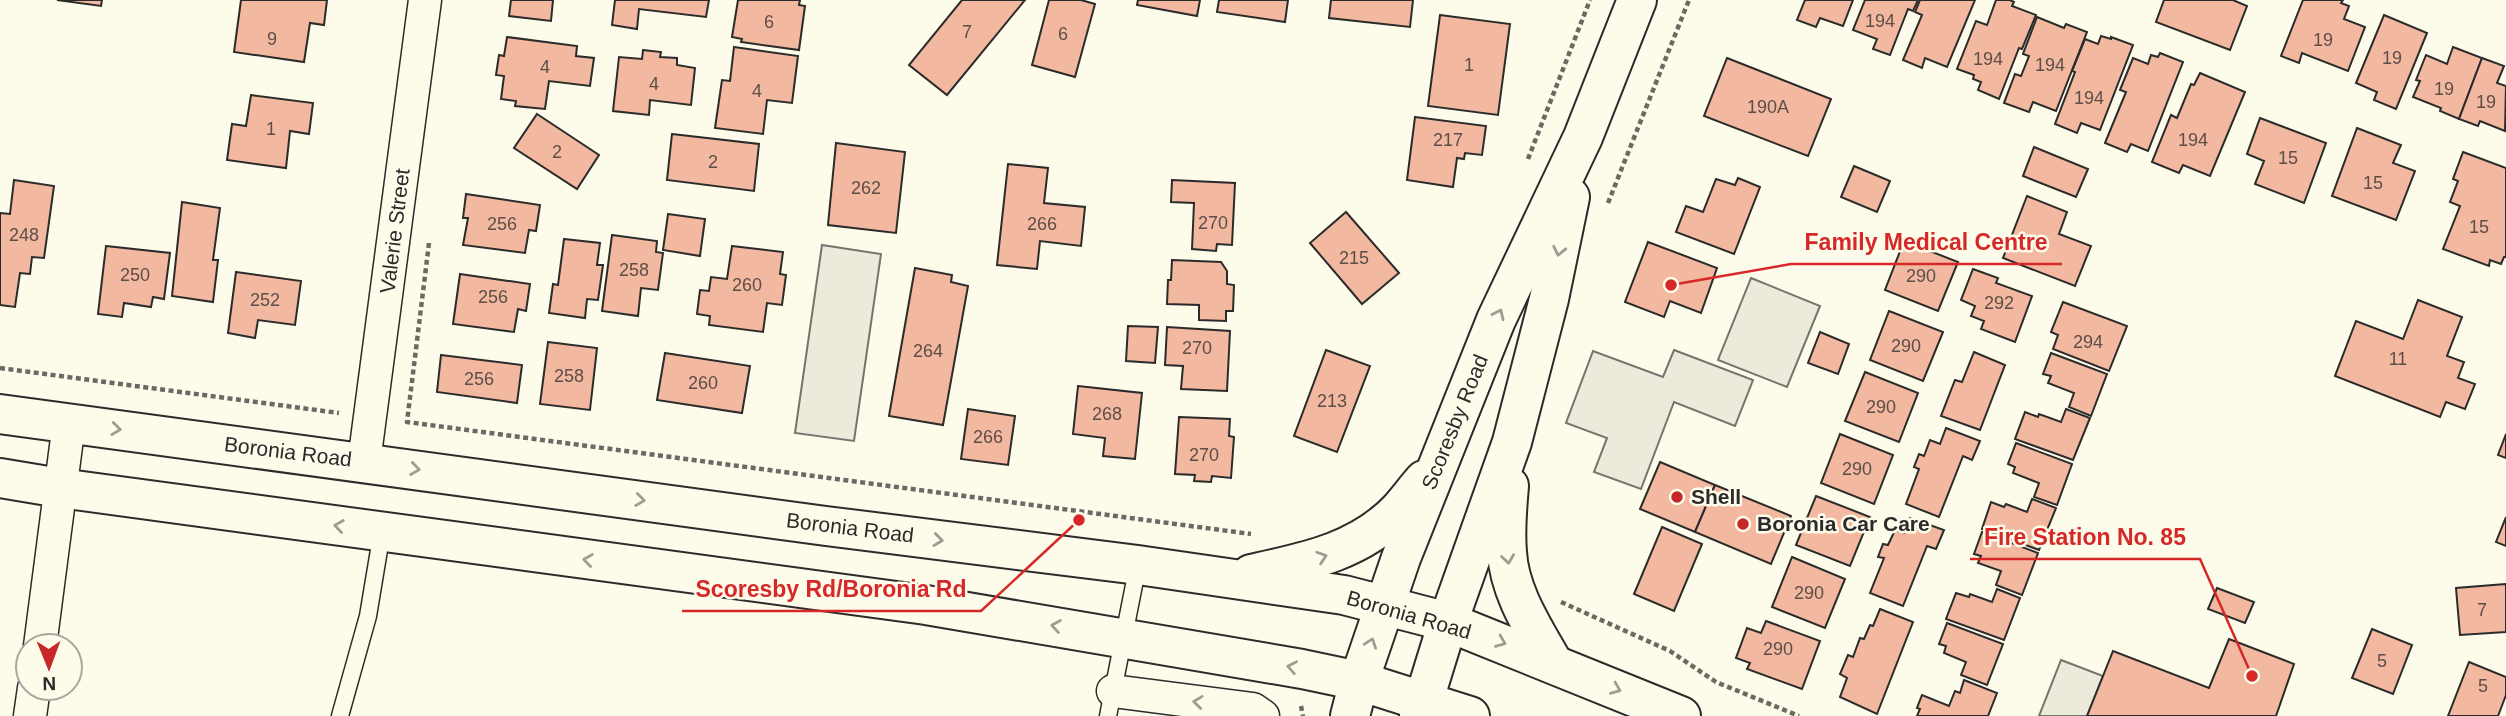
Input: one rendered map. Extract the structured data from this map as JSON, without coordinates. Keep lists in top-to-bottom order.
{
  "streets": {
    "main road": ["Scoresby Road", "Boronia Road"],
    "street": ["Valerie Street"]
  },
  "crossings": [
    ["Valerie Street", "Boronia Road"],
    ["Scoresby Road", "Boronia Road"]
  ],
  "places": [
    "Family Medical Centre",
    "Shell",
    "Scoresby Rd/Boronia Rd",
    "Boronia Car Care",
    "Fire Station No. 85"
  ],
  "house_numbers": [
    "194",
    "6",
    "7",
    "6",
    "9",
    "19",
    "19",
    "194",
    "1",
    "194",
    "4",
    "4",
    "19",
    "4",
    "194",
    "19",
    "190A",
    "1",
    "217",
    "194",
    "2",
    "15",
    "2",
    "15",
    "262",
    "270",
    "256",
    "266",
    "15",
    "248",
    "215",
    "258",
    "250",
    "290",
    "260",
    "256",
    "252",
    "292",
    "294",
    "290",
    "270",
    "264",
    "11",
    "258",
    "256",
    "260",
    "213",
    "290",
    "268",
    "266",
    "270",
    "290",
    "290",
    "7",
    "290",
    "5",
    "5"
  ],
  "north": "bottom"
}
